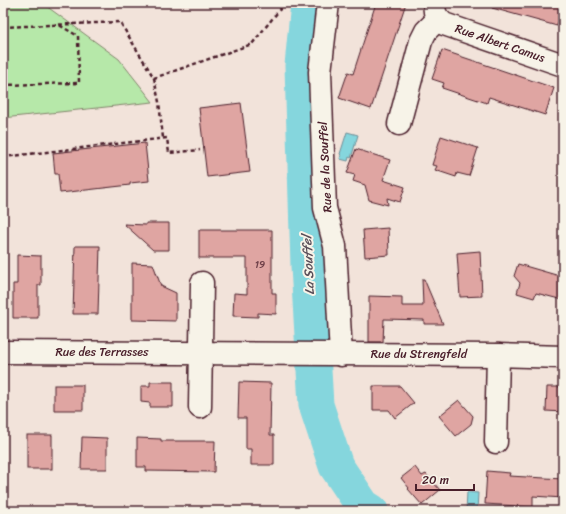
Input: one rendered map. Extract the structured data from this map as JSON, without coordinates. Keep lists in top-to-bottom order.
{
  "streets": {
    "street": [
      "Rue Albert Camus",
      "Rue de la Souffel",
      "Rue des Terrasses",
      "Rue du Strengfeld"
    ]
  },
  "crossings": [
    ["Rue de la Souffel", "Rue des Terrasses"],
    ["Rue de la Souffel", "Rue du Strengfeld"],
    ["Rue des Terrasses", "Rue du Strengfeld"]
  ],
  "water": ["La Souffel"],
  "house_numbers": ["19"],
  "scale_bar": "20 m"
}
